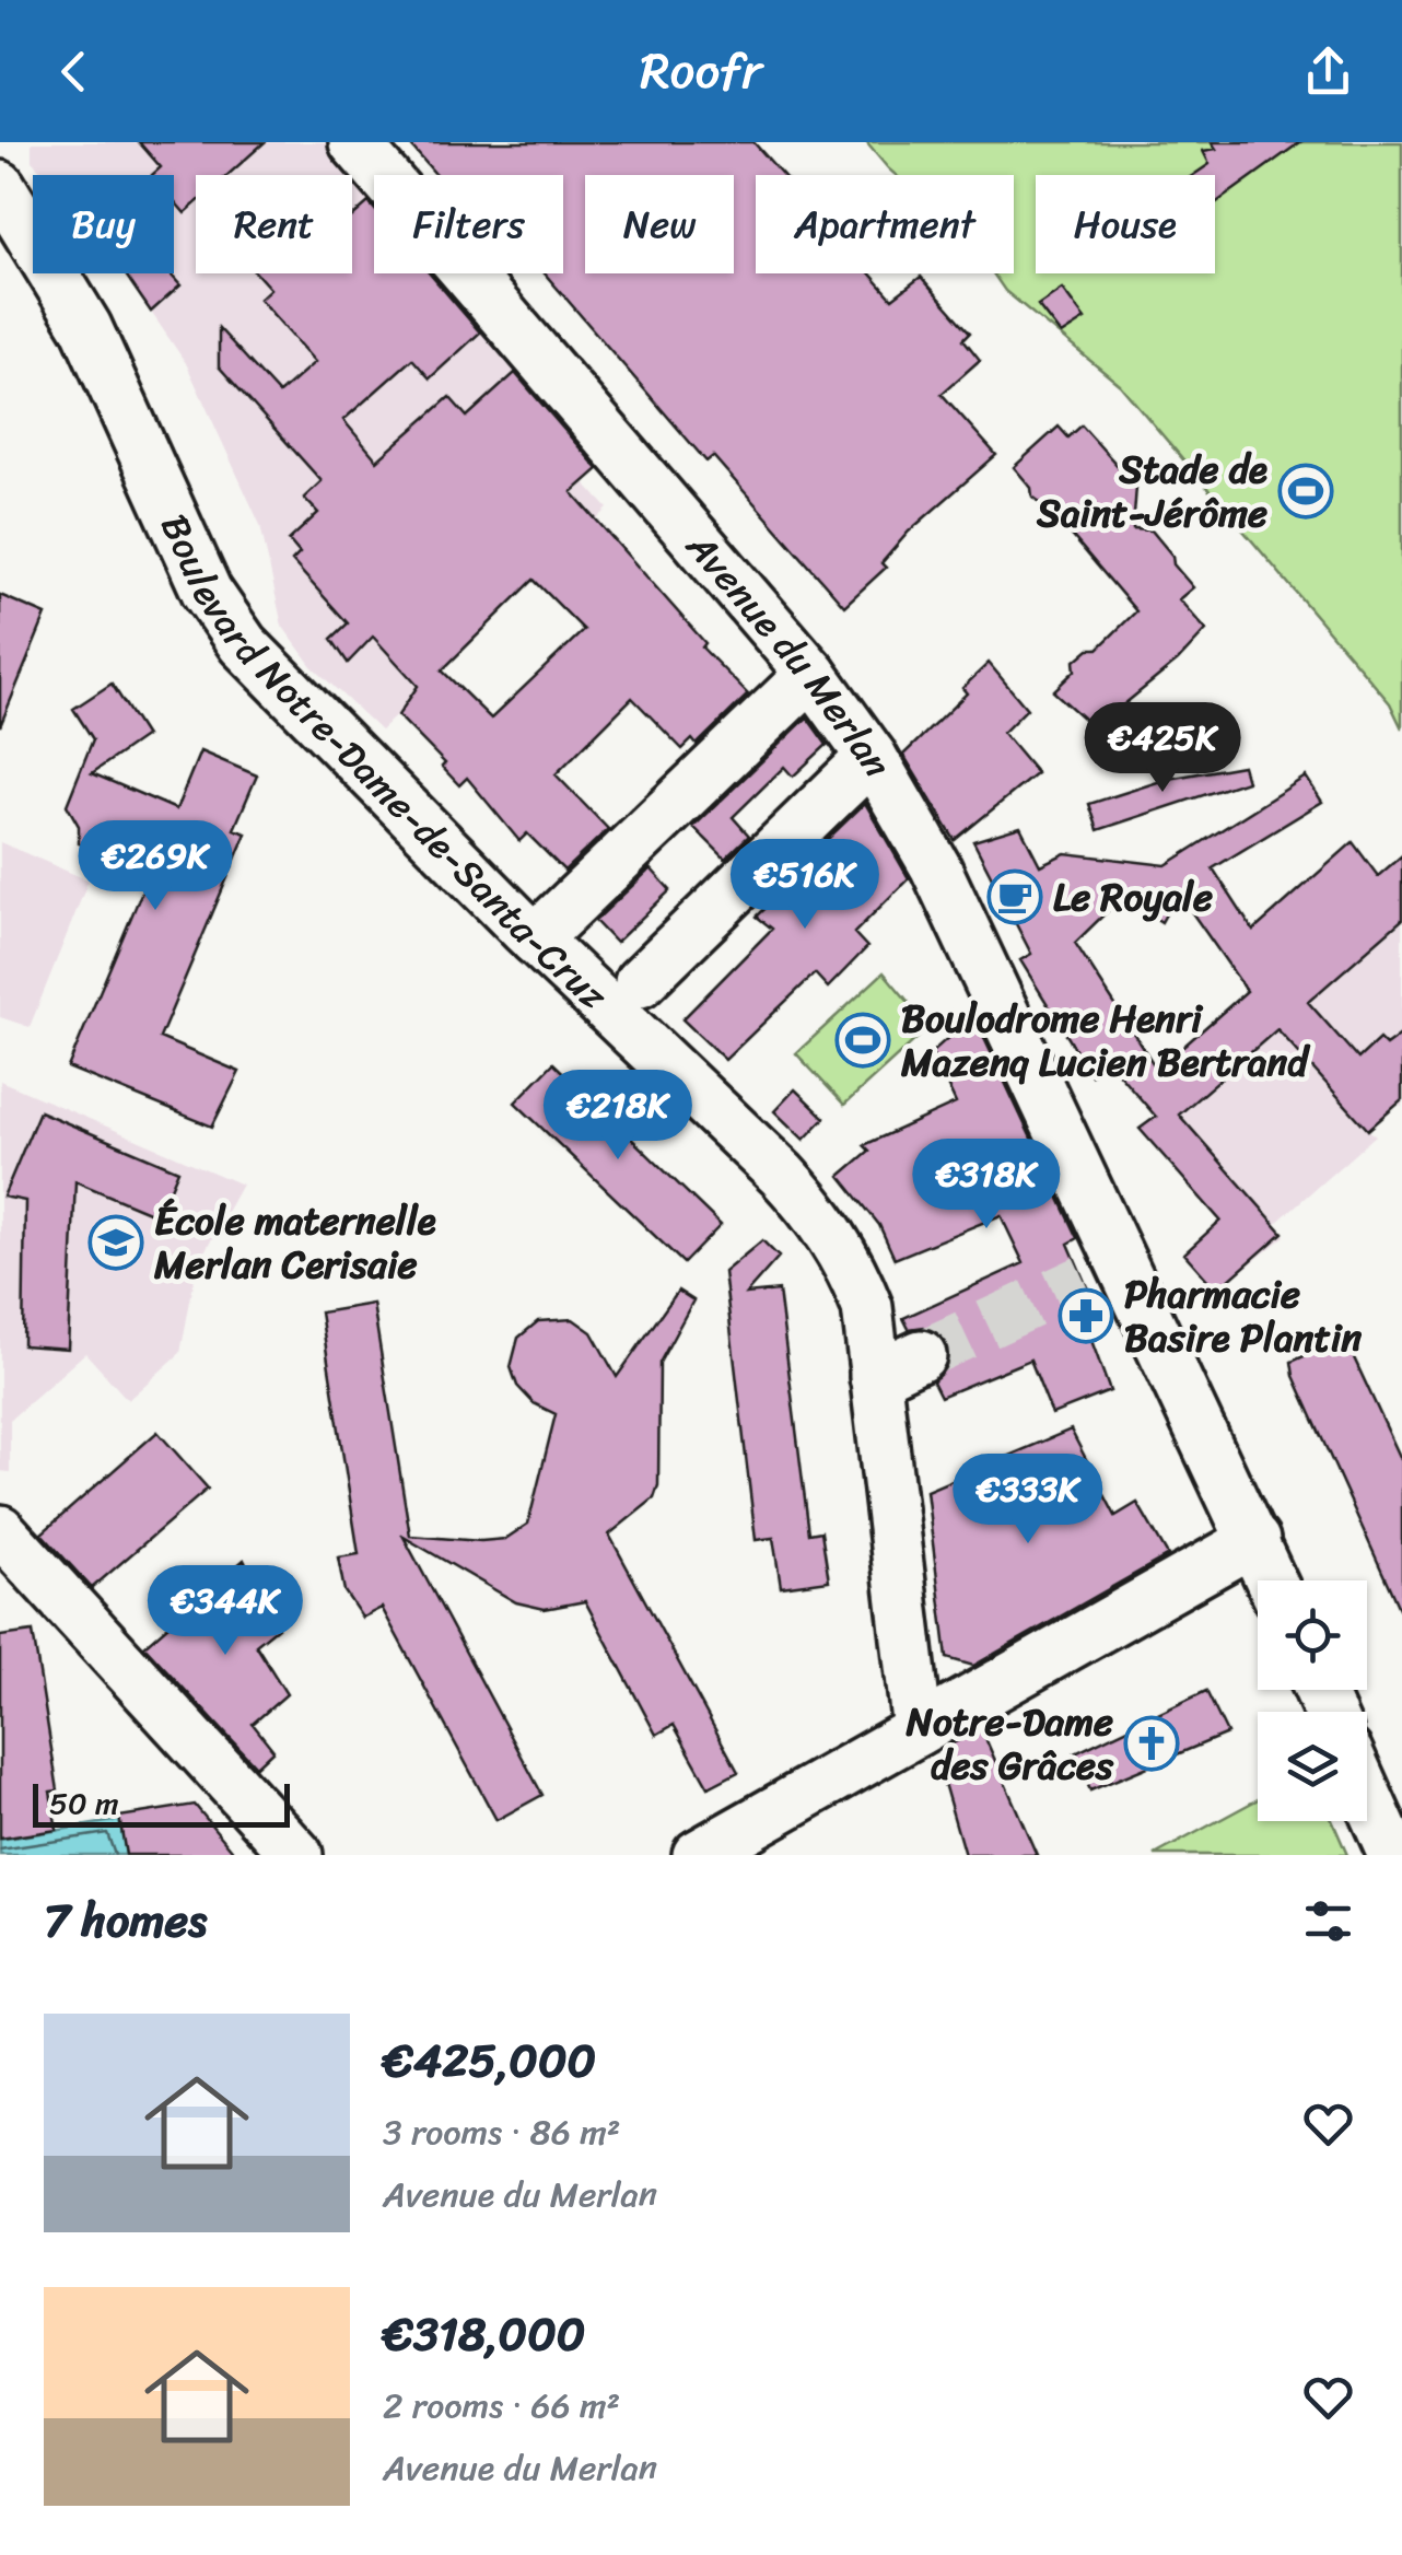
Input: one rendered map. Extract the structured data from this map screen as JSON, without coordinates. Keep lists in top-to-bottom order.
{
  "streets": {
    "street": ["Avenue du Merlan", "Boulevard Notre-Dame-de-Santa-Cruz"]
  },
  "places": {
    "sports": ["Stade de Saint-Jérôme", "Boulodrome Henri Mazenq Lucien Bertrand"],
    "cafe": ["Le Royale"],
    "school or university": ["École maternelle Merlan Cerisaie"],
    "pharmacy": ["Pharmacie Basire Plantin"],
    "church": ["Notre-Dame des Grâces"]
  },
  "scale_bar": "50 m",
  "page": {
    "header": "Roofr",
    "chip": [
      "Buy",
      "Rent",
      "Filters",
      "New",
      "Apartment",
      "House"
    ],
    "price": [
      "€425K",
      "€269K",
      "€516K",
      "€218K",
      "€318K",
      "€333K",
      "€344K"
    ],
    "scale": "50 m",
    "heading": "7 homes",
    "list": [
      {
        "name": "€425,000",
        "note": "3 rooms · 86 m² · Avenue du Merlan"
      },
      {
        "name": "€318,000",
        "note": "2 rooms · 66 m² · Avenue du Merlan"
      }
    ]
  }
}
